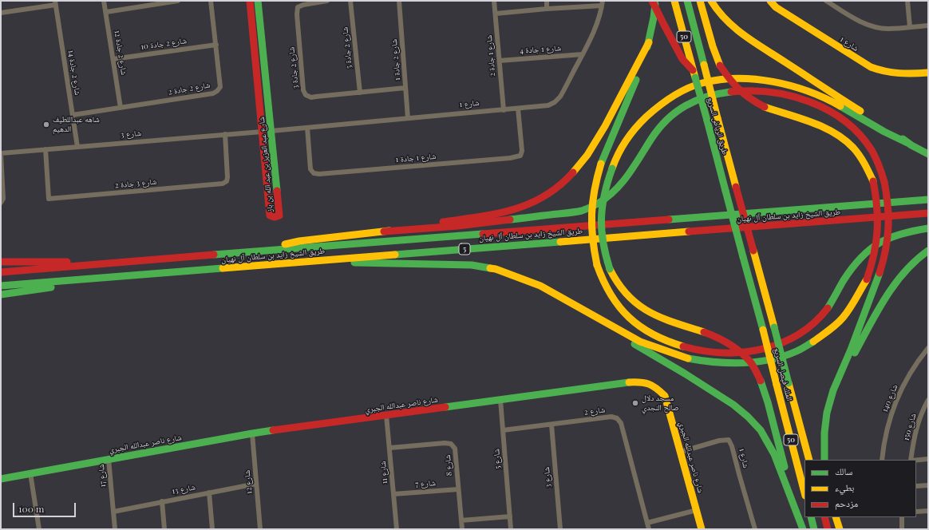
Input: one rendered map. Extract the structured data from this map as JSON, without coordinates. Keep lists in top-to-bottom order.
{
  "streets": {
    "main road": [
      "50",
      "شارع 1",
      "طريق الرياض السريع",
      "شارع عبد العزيز بن عبد الله بن باز",
      "طريق الشيخ زايد بن سلطان آل نهيان",
      "5",
      "الملك فيصل السريع",
      "شارع ناصر عبدالله الجبري"
    ],
    "street": [
      "شارع 2 جادة 10",
      "شارع 2 جادة 5",
      "شارع 1 جادة 4",
      "شارع 2 جادة 12",
      "شارع 1 جادة 2",
      "شارع 2 جادة 1",
      "شارع 2 جادة 3",
      "شارع 2 جادة 14",
      "شارع 2 جادة 2",
      "شارع 3",
      "شارع 1 جادة 1",
      "شارع 3 جادة 2",
      "شارع 140",
      "شارع 2",
      "شارع 150",
      "شارع 5",
      "شارع 8",
      "شارع 11",
      "شارع 17",
      "شارع 12",
      "شارع 7",
      "شارع 13"
    ]
  },
  "crossings": [
    ["شارع 2 جادة 10", "شارع 2 جادة 12"],
    ["شارع 2 جادة 10", "شارع 2 جادة 2"],
    ["شارع 1", "شارع 1 جادة 4"],
    ["شارع 1", "شارع 1 جادة 2"],
    ["شارع 1", "شارع 2 جادة 1"],
    ["شارع 1", "شارع 1 جادة 1"],
    ["شارع 1", "شارع عبد العزيز بن عبد الله بن باز"],
    ["شارع 1", "شارع ناصر عبدالله الجبري"],
    ["شارع 2 جادة 5", "شارع 2 جادة 3"],
    ["شارع 1 جادة 4", "شارع 1 جادة 2"],
    ["شارع 2 جادة 12", "شارع 2 جادة 2"],
    ["شارع 2 جادة 1", "شارع 2 جادة 3"],
    ["شارع 2 جادة 14", "شارع 2 جادة 2"],
    ["شارع 2 جادة 14", "شارع 3"],
    ["طريق الرياض السريع", "الملك فيصل السريع"],
    ["شارع 3", "شارع عبد العزيز بن عبد الله بن باز"],
    ["شارع 3", "شارع 3 جادة 2"],
    ["شارع 3", "شارع 2"],
    ["شارع ناصر عبدالله الجبري", "شارع 5"],
    ["شارع ناصر عبدالله الجبري", "شارع 11"],
    ["شارع ناصر عبدالله الجبري", "شارع 17"],
    ["شارع ناصر عبدالله الجبري", "شارع 12"],
    ["شارع 2", "شارع 5"],
    ["شارع 8", "شارع 11"],
    ["شارع 8", "شارع 7"],
    ["شارع 11", "شارع 7"],
    ["شارع 17", "شارع 13"],
    ["شارع 12", "شارع 13"]
  ],
  "places": ["شاهه عبداللطيف الدهيم", "مسجد دلال صالح النجدي"],
  "legend": ["سالك", "بطيء", "مزدحم"],
  "scale_bar": "100 m"
}
